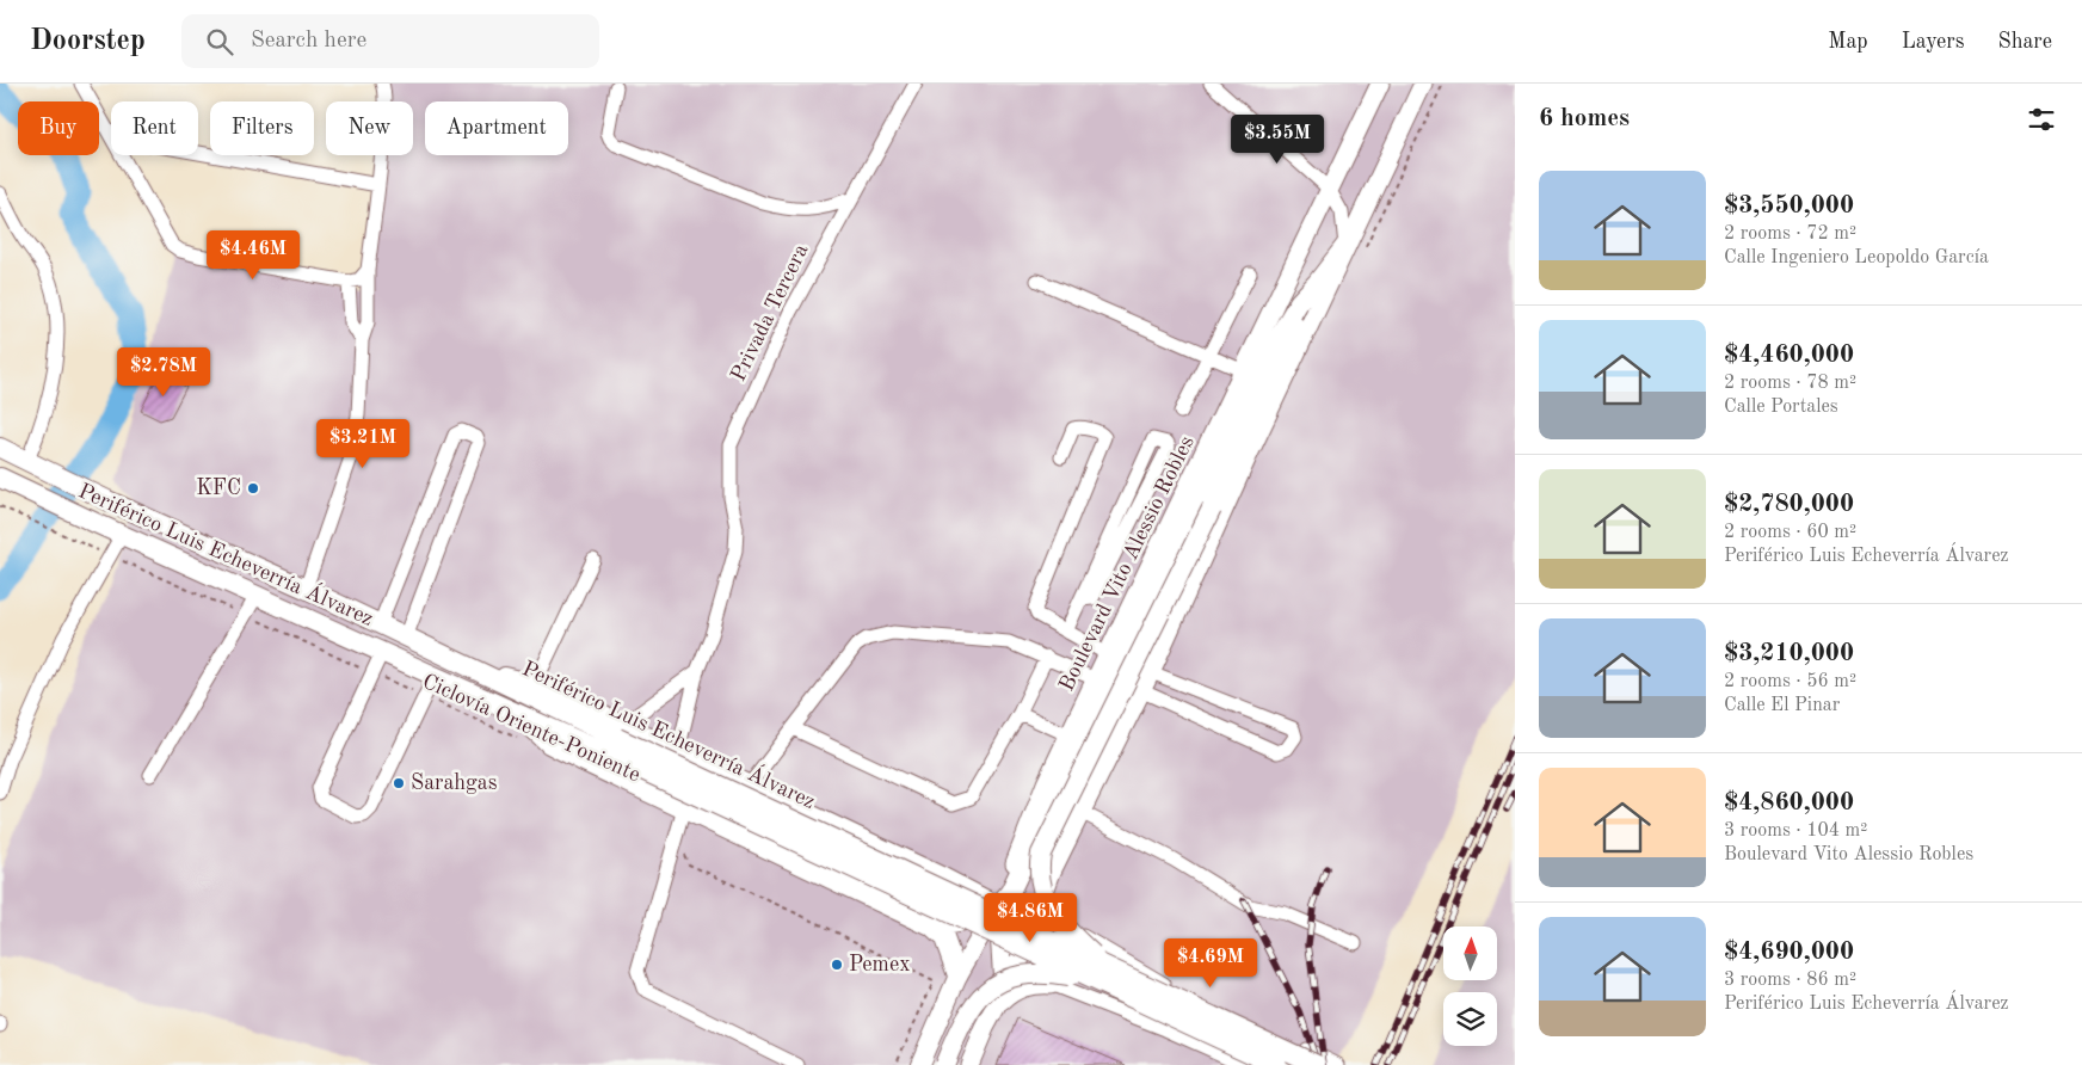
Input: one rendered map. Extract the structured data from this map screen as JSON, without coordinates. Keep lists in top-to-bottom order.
{
  "streets": {
    "highway": ["Periférico Luis Echeverría Álvarez"],
    "main road": ["Boulevard Vito Alessio Robles"],
    "street": ["Privada Tercera"],
    "path": ["Ciclovía Oriente-Poniente"]
  },
  "places": ["KFC", "Sarahgas", "Pemex"],
  "north": "top",
  "page": {
    "header": "Doorstep",
    "search": "Search here",
    "nav": ["Map", "Layers", "Share"],
    "heading": "6 homes",
    "chip": [
      "Buy",
      "Rent",
      "Filters",
      "New",
      "Apartment"
    ],
    "price": [
      "$3.55M",
      "$4.46M",
      "$2.78M",
      "$3.21M",
      "$4.86M",
      "$4.69M"
    ],
    "list": [
      {
        "name": "$3,550,000",
        "note": "2 rooms · 72 m² · Calle Ingeniero Leopoldo García"
      },
      {
        "name": "$4,460,000",
        "note": "2 rooms · 78 m² · Calle Portales"
      },
      {
        "name": "$2,780,000",
        "note": "2 rooms · 60 m² · Periférico Luis Echeverría Álvarez"
      },
      {
        "name": "$3,210,000",
        "note": "2 rooms · 56 m² · Calle El Pinar"
      },
      {
        "name": "$4,860,000",
        "note": "3 rooms · 104 m² · Boulevard Vito Alessio Robles"
      },
      {
        "name": "$4,690,000",
        "note": "3 rooms · 86 m² · Periférico Luis Echeverría Álvarez"
      }
    ]
  }
}
